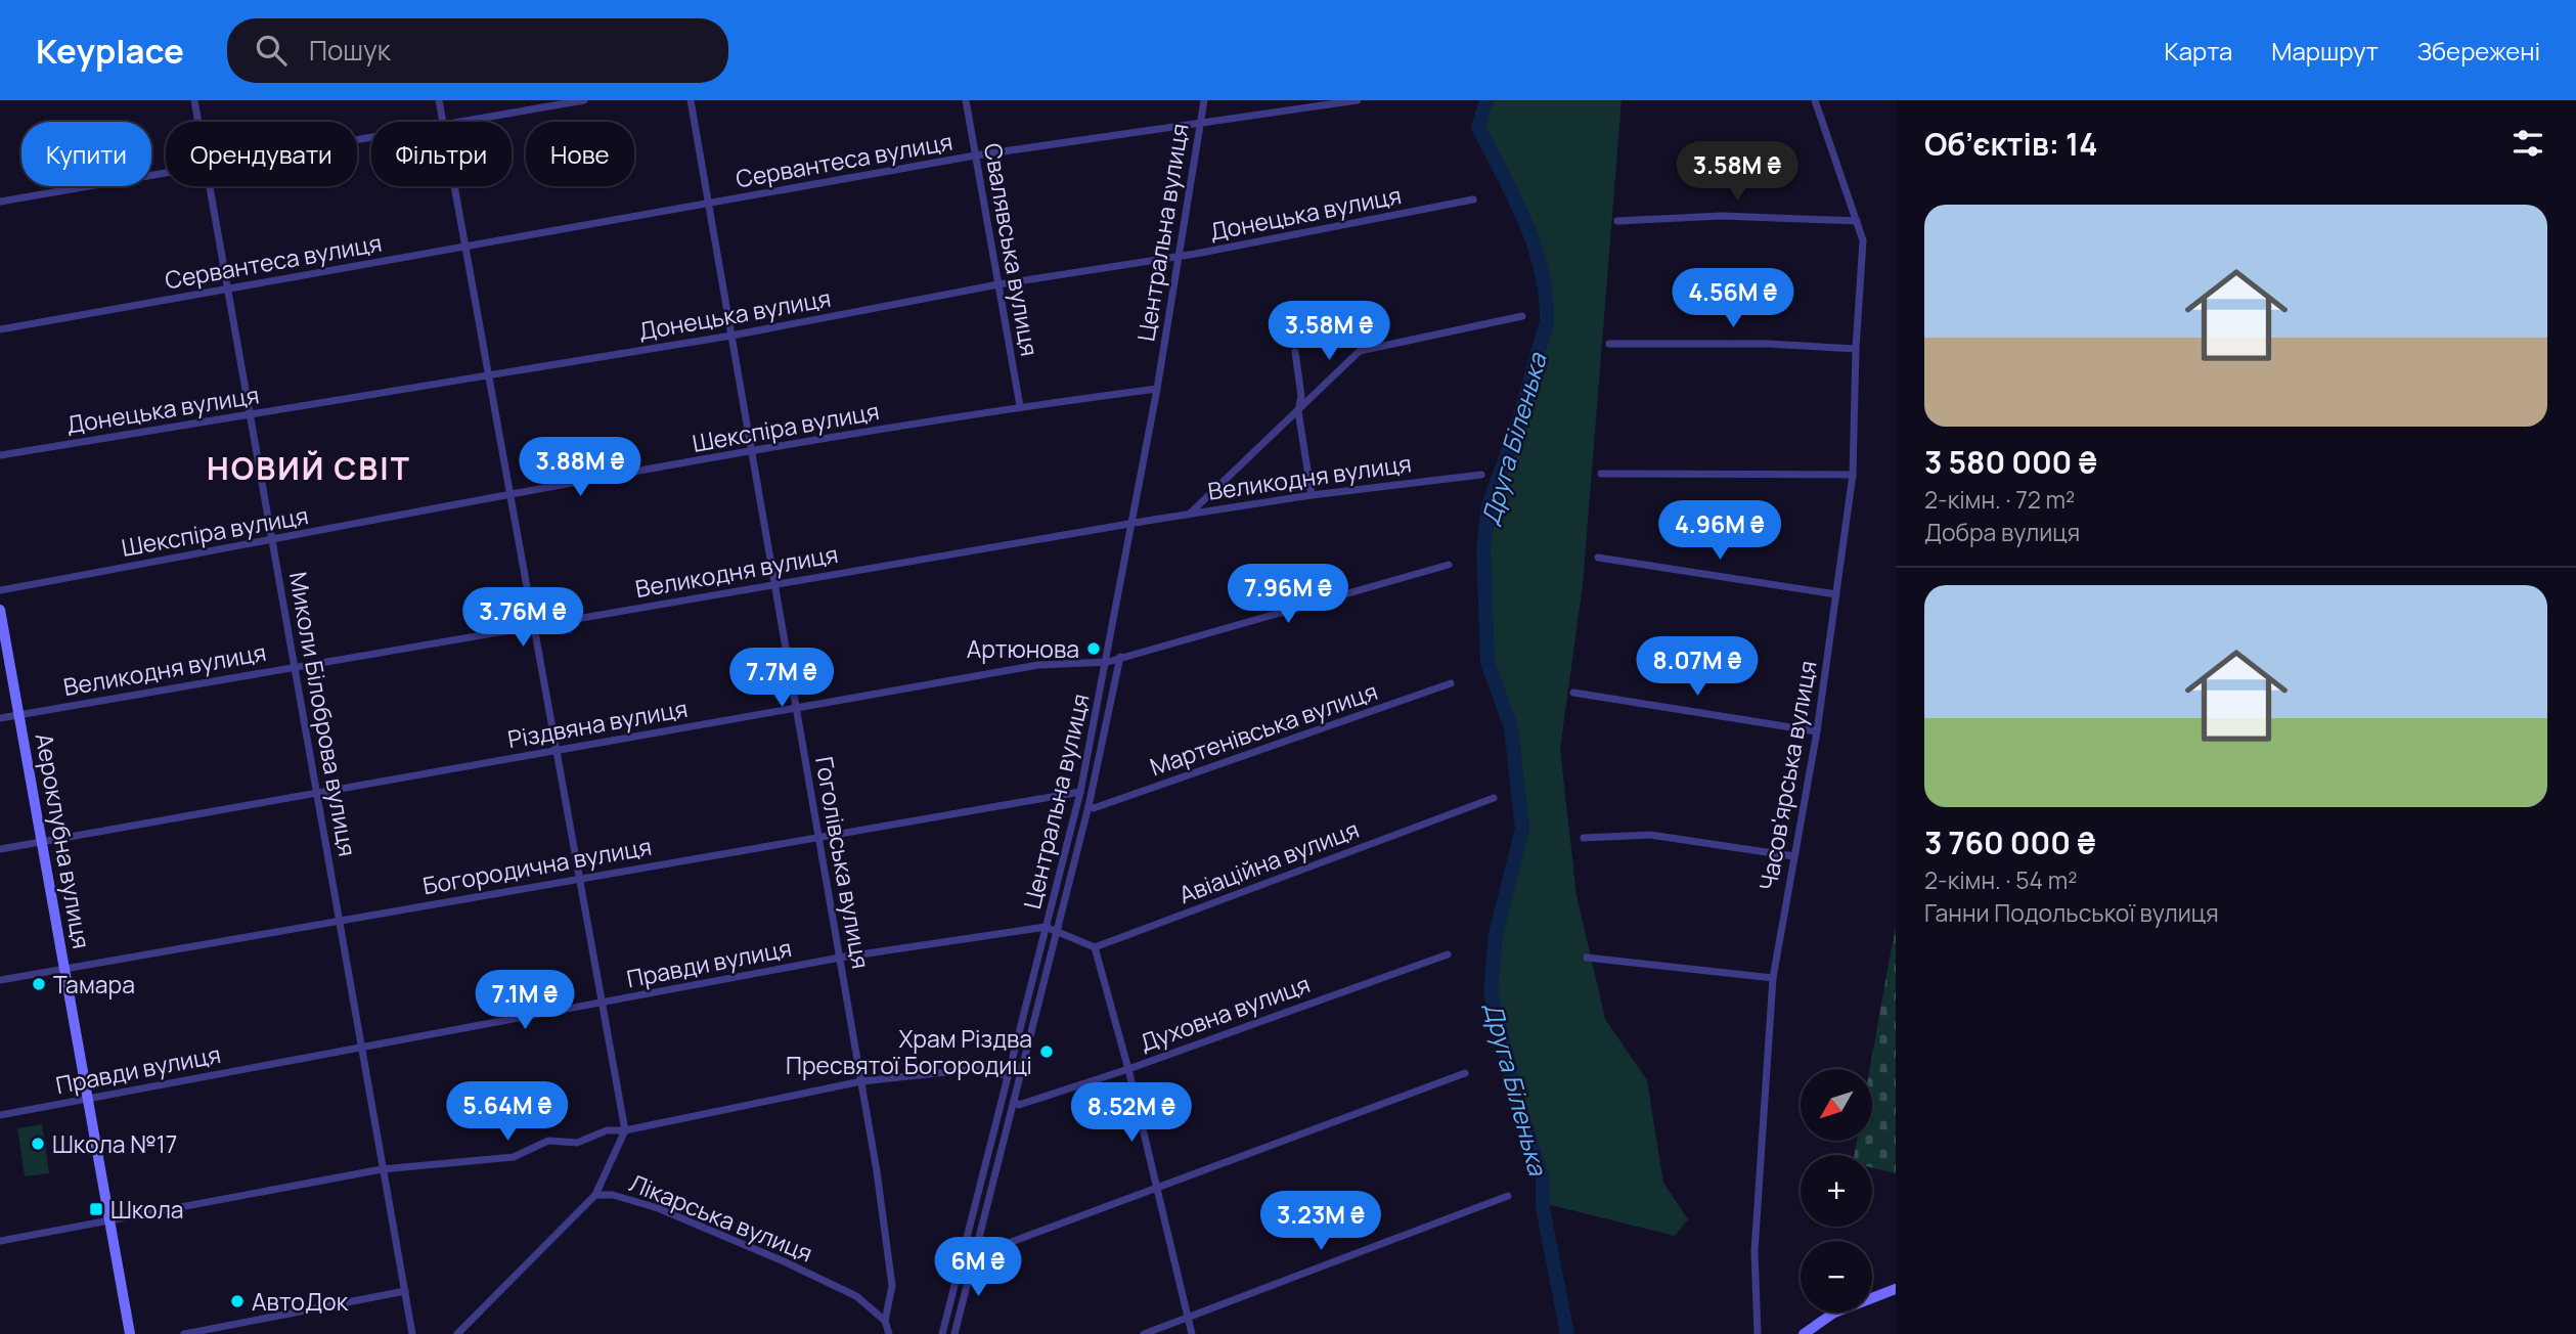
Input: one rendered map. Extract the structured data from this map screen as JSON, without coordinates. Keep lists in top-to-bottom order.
{
  "streets": {
    "street": [
      "Сервантеса вулиця",
      "Донецька вулиця",
      "Центральна вулиця",
      "Свалявська вулиця",
      "Шекспіра вулиця",
      "Великодня вулиця",
      "Миколи Білоброва вулиця",
      "Різдвяна вулиця",
      "Мартенівська вулиця",
      "Часов'ярська вулиця",
      "Аероклубна вулиця",
      "Авіаційна вулиця",
      "Гоголівська вулиця",
      "Богородична вулиця",
      "Правди вулиця",
      "Духовна вулиця",
      "Лікарська вулиця"
    ]
  },
  "crossings": [
    ["Сервантеса вулиця", "Центральна вулиця"],
    ["Сервантеса вулиця", "Свалявська вулиця"],
    ["Сервантеса вулиця", "Миколи Білоброва вулиця"],
    ["Сервантеса вулиця", "Гоголівська вулиця"],
    ["Донецька вулиця", "Центральна вулиця"],
    ["Донецька вулиця", "Свалявська вулиця"],
    ["Донецька вулиця", "Миколи Білоброва вулиця"],
    ["Донецька вулиця", "Гоголівська вулиця"],
    ["Центральна вулиця", "Шекспіра вулиця"],
    ["Центральна вулиця", "Великодня вулиця"],
    ["Центральна вулиця", "Різдвяна вулиця"],
    ["Центральна вулиця", "Мартенівська вулиця"],
    ["Центральна вулиця", "Богородична вулиця"],
    ["Центральна вулиця", "Правди вулиця"],
    ["Центральна вулиця", "Духовна вулиця"],
    ["Свалявська вулиця", "Шекспіра вулиця"],
    ["Шекспіра вулиця", "Миколи Білоброва вулиця"],
    ["Шекспіра вулиця", "Гоголівська вулиця"],
    ["Великодня вулиця", "Миколи Білоброва вулиця"],
    ["Великодня вулиця", "Аероклубна вулиця"],
    ["Великодня вулиця", "Гоголівська вулиця"],
    ["Миколи Білоброва вулиця", "Різдвяна вулиця"],
    ["Миколи Білоброва вулиця", "Богородична вулиця"],
    ["Миколи Білоброва вулиця", "Правди вулиця"],
    ["Різдвяна вулиця", "Аероклубна вулиця"],
    ["Різдвяна вулиця", "Гоголівська вулиця"],
    ["Аероклубна вулиця", "Богородична вулиця"],
    ["Аероклубна вулиця", "Правди вулиця"],
    ["Гоголівська вулиця", "Богородична вулиця"],
    ["Гоголівська вулиця", "Правди вулиця"],
    ["Гоголівська вулиця", "Лікарська вулиця"]
  ],
  "districts": ["НОВИЙ СВІТ"],
  "water": ["Друга Біленька"],
  "places": {
    "other": [
      "Артюнова",
      "Тамара",
      "Храм Різдва Пресвятої Богородиці",
      "Школа №17",
      "АвтоДок"
    ],
    "transit": ["Школа"]
  },
  "north": "bottom left",
  "page": {
    "header": "Keyplace",
    "search": "Пошук",
    "nav": ["Карта", "Маршрут", "Збережені"],
    "heading": "Об’єктів: 14",
    "chip": [
      "Купити",
      "Орендувати",
      "Фільтри",
      "Нове"
    ],
    "price": [
      "3.58M ₴",
      "4.56M ₴",
      "3.58M ₴",
      "3.88M ₴",
      "4.96M ₴",
      "7.96M ₴",
      "3.76M ₴",
      "8.07M ₴",
      "7.7M ₴",
      "7.1M ₴",
      "5.64M ₴",
      "8.52M ₴",
      "3.23M ₴",
      "6M ₴"
    ],
    "list": [
      {
        "name": "3 580 000 ₴",
        "note": "2-кімн. · 72 m² · Добра вулиця"
      },
      {
        "name": "3 760 000 ₴",
        "note": "2-кімн. · 54 m² · Ганни Подольської вулиця"
      }
    ],
    "map_buttons": ["+", "−"]
  }
}
